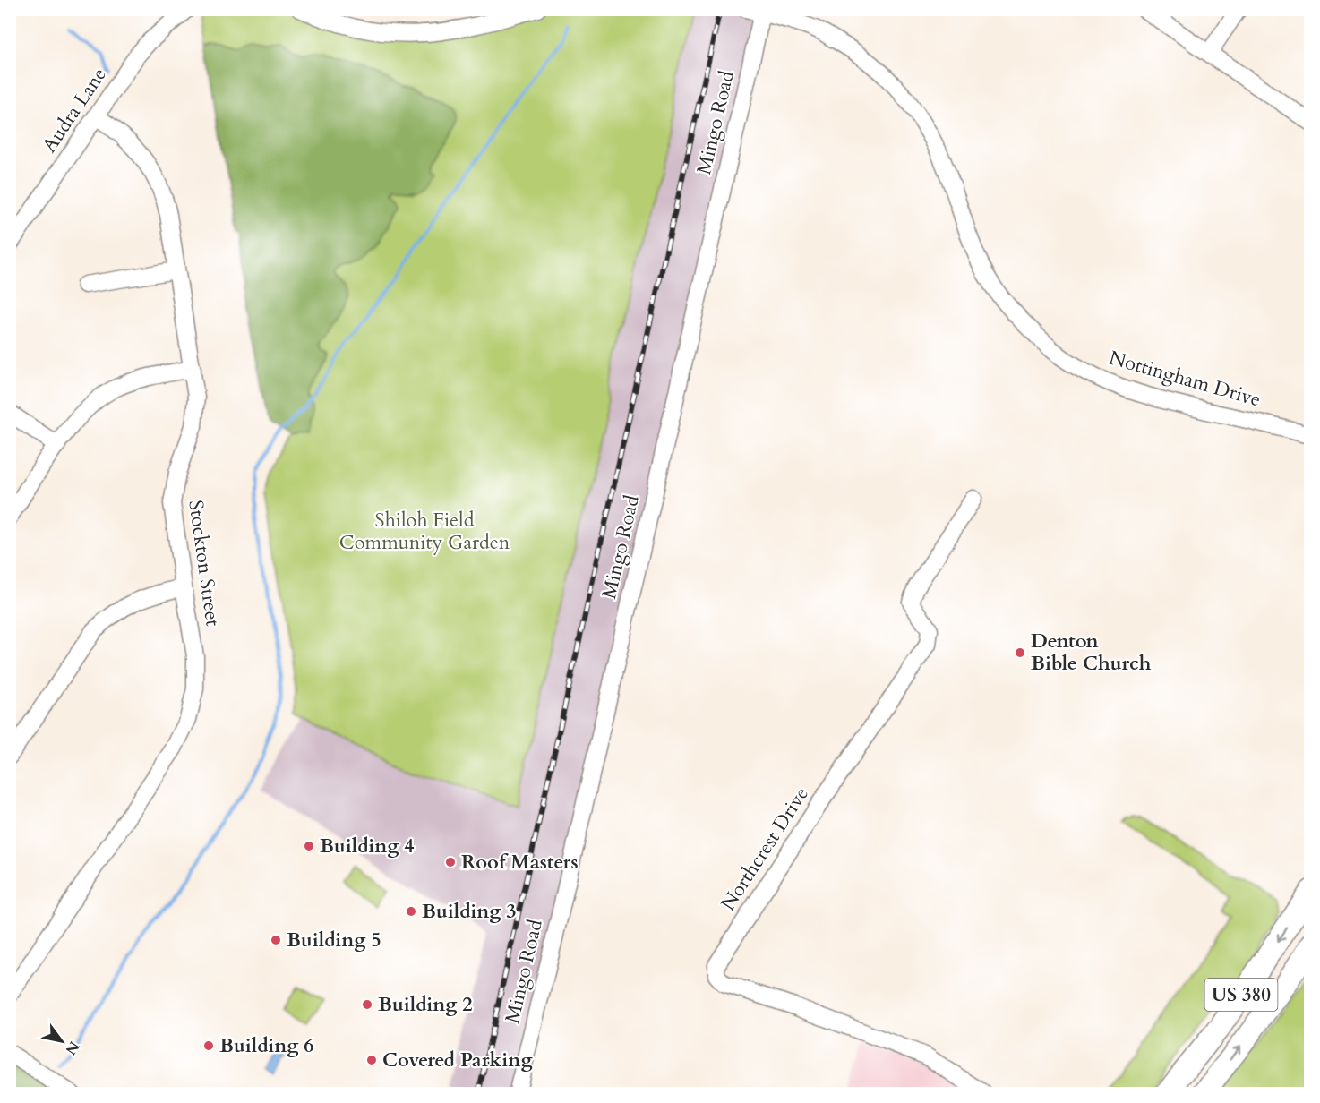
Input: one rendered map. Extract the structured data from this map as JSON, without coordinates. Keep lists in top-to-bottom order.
{
  "streets": {
    "main road": ["US 380"],
    "street": [
      "Audra Lane",
      "Mingo Road",
      "Nottingham Drive",
      "Stockton Street",
      "Northcrest Drive"
    ]
  },
  "crossings": [
    ["Audra Lane", "Stockton Street"],
    ["Mingo Road", "Nottingham Drive"]
  ],
  "parks": ["Shiloh Field Community Garden"],
  "places": [
    "Denton Bible Church",
    "Building 4",
    "Roof Masters",
    "Building 3",
    "Building 5",
    "Building 2",
    "Building 6",
    "Covered Parking"
  ],
  "north": "bottom right"
}
